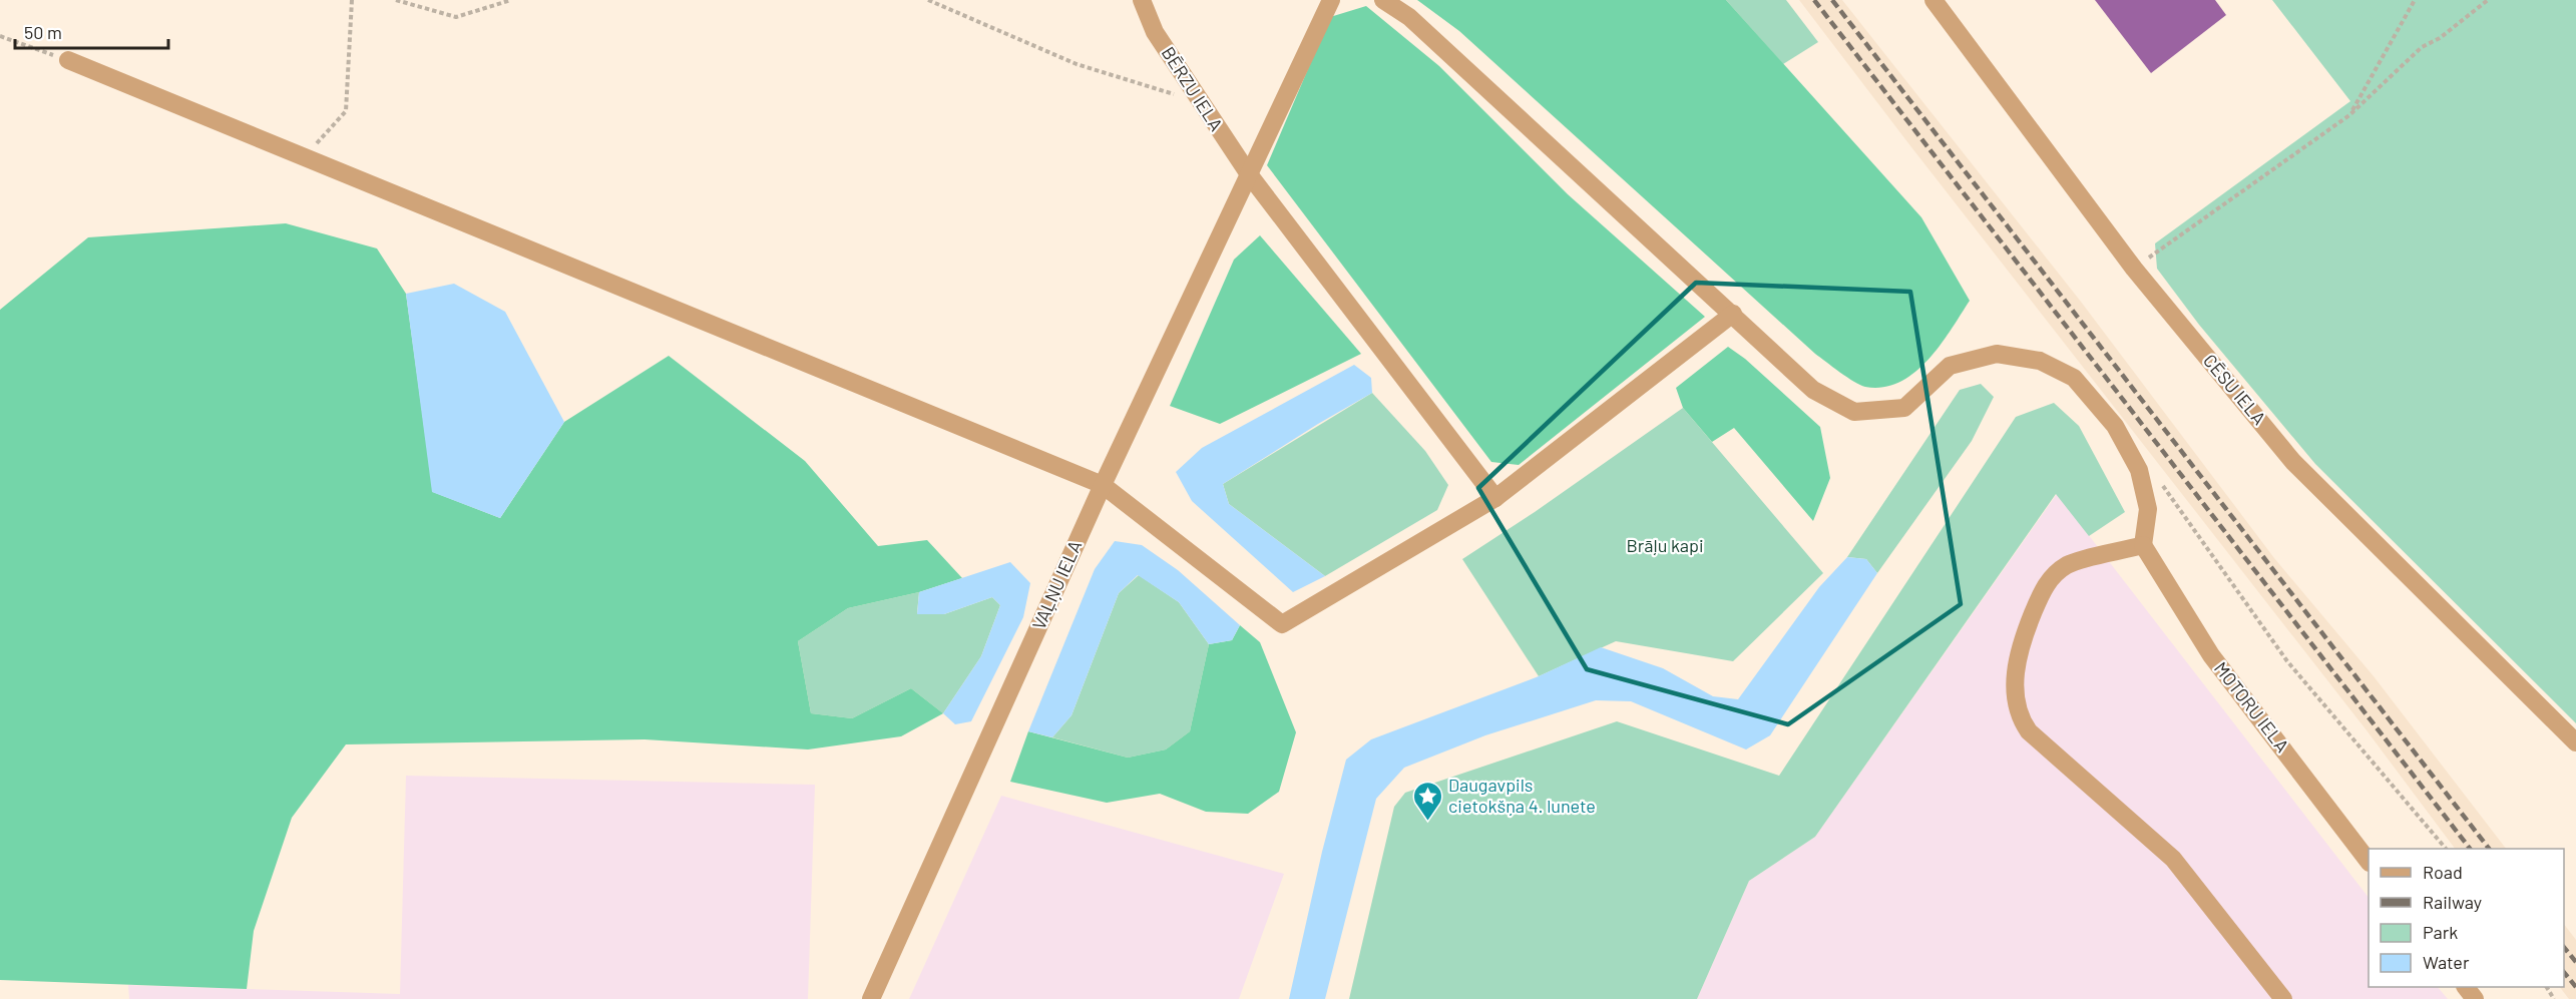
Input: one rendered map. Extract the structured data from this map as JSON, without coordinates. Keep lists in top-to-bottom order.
{
  "streets": {
    "street": [
      "BĒRZU IELA",
      "CĒSU IELA",
      "VAĻŅU IELA",
      "MOTORU IELA"
    ]
  },
  "crossings": [
    ["BĒRZU IELA", "VAĻŅU IELA"]
  ],
  "parks": ["Brāļu kapi"],
  "places": {
    "place": ["Daugavpils cietokšņa 4. lunete"]
  },
  "legend": [
    "Road",
    "Railway",
    "Park",
    "Water"
  ],
  "scale_bar": "50 m"
}
